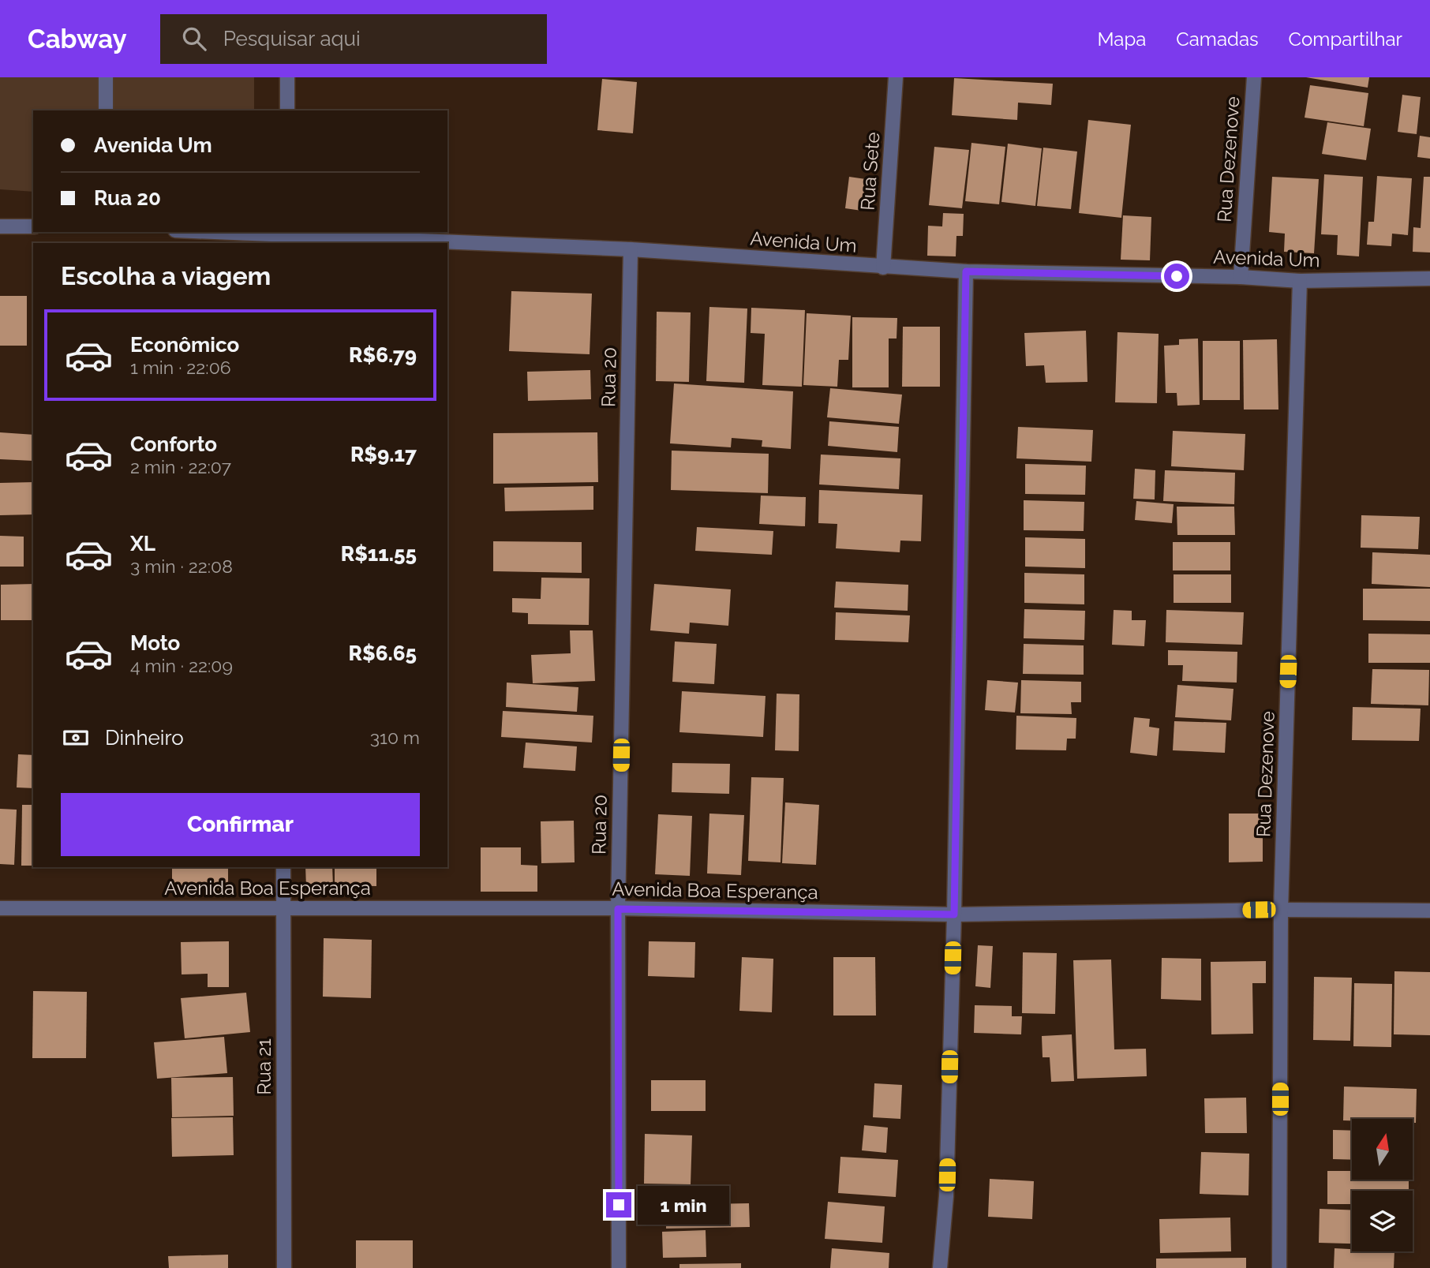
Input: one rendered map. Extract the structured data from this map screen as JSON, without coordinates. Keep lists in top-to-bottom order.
{
  "streets": {
    "street": [
      "Rua Dezenove",
      "Rua Sete",
      "Avenida Um",
      "Rua 20",
      "Avenida Boa Esperança",
      "Rua 21"
    ]
  },
  "crossings": [
    ["Rua Dezenove", "Avenida Um"],
    ["Rua Dezenove", "Avenida Boa Esperança"],
    ["Rua Sete", "Avenida Um"],
    ["Avenida Um", "Rua 20"],
    ["Rua 20", "Avenida Boa Esperança"],
    ["Avenida Boa Esperança", "Rua 21"]
  ],
  "north": "top",
  "page": {
    "header": "Cabway",
    "search": "Pesquisar aqui",
    "nav": ["Mapa", "Camadas", "Compartilhar"],
    "banner": ["Avenida Um", "Rua 20"],
    "heading": "Escolha a viagem",
    "list": [
      {
        "name": "Econômico",
        "note": "1 min · 22:06",
        "value": "R$6.79"
      },
      {
        "name": "Conforto",
        "note": "2 min · 22:07",
        "value": "R$9.17"
      },
      {
        "name": "XL",
        "note": "3 min · 22:08",
        "value": "R$11.55"
      },
      {
        "name": "Moto",
        "note": "4 min · 22:09",
        "value": "R$6.65"
      }
    ],
    "pay": ["Dinheiro", "310 m"],
    "buttons": "Confirmar",
    "bubble": "1 min"
  }
}
